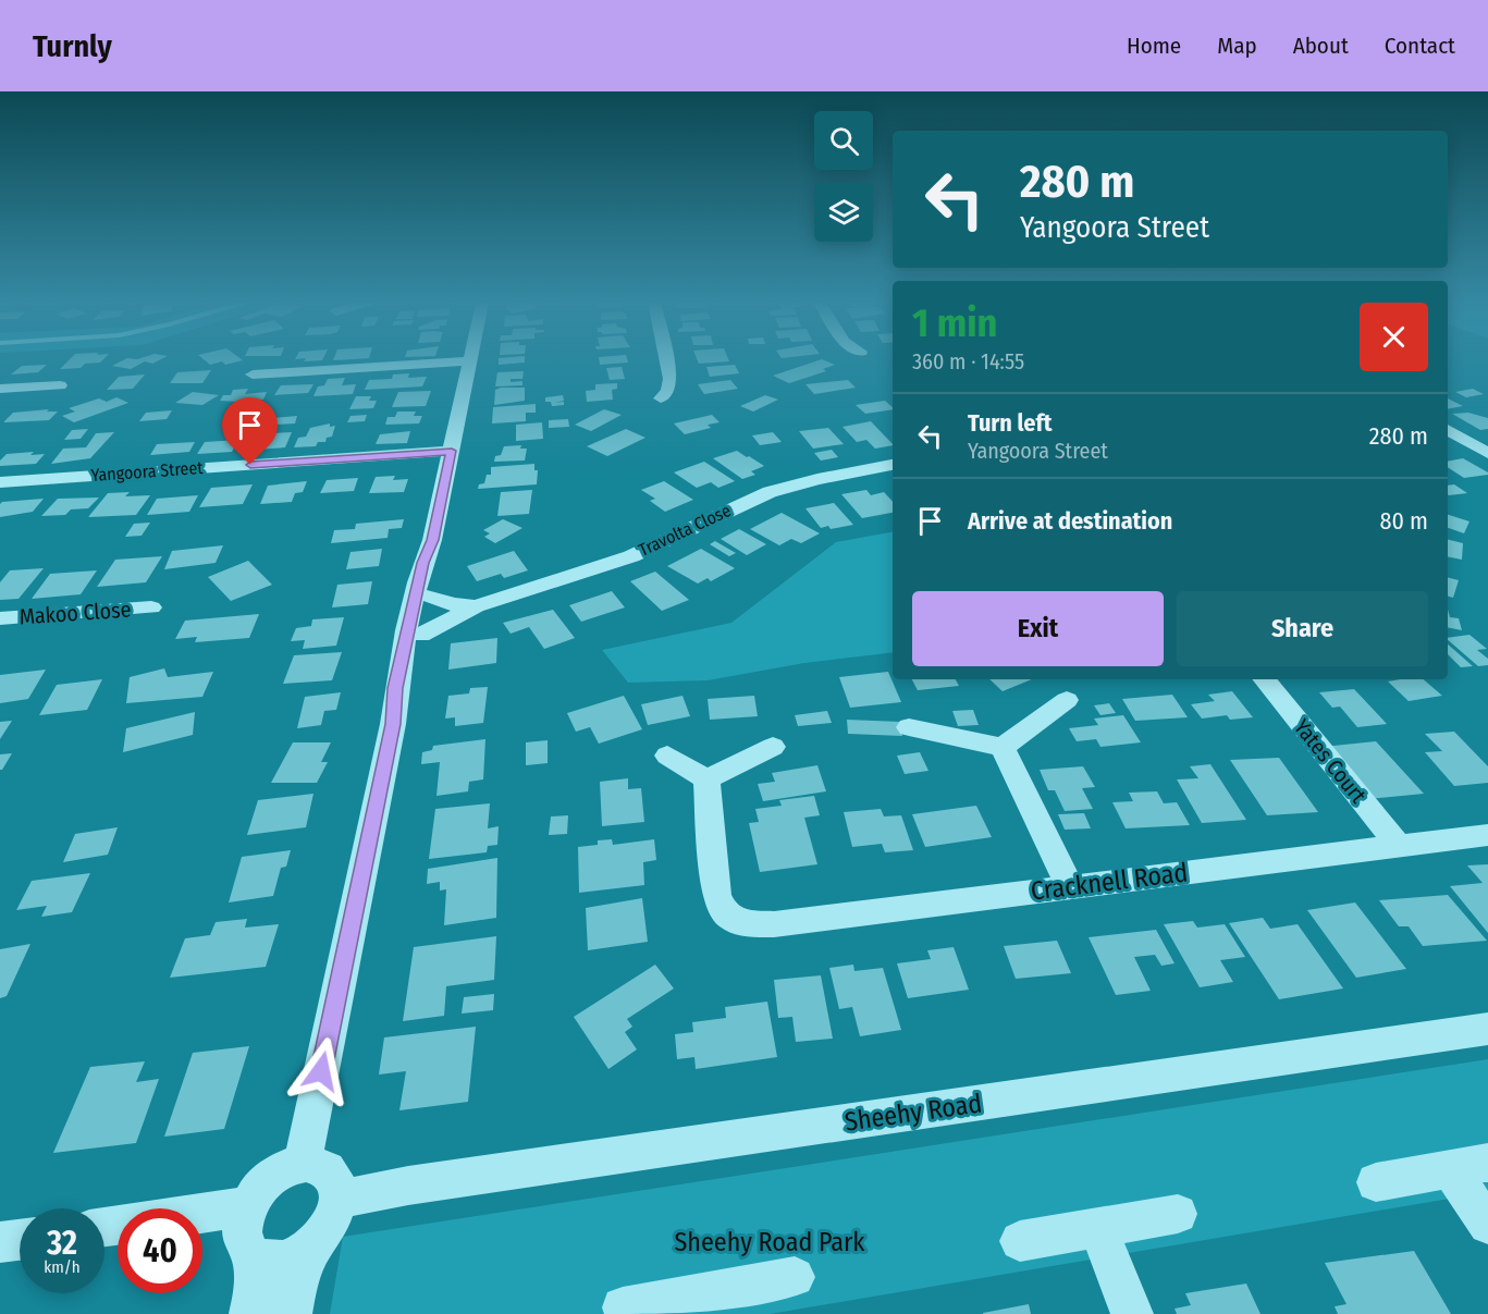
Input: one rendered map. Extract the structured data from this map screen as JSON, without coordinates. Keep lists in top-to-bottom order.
{
  "streets": {
    "street": [
      "Yangoora Street",
      "Travolta Close",
      "Makoo Close",
      "Yates Court",
      "Cracknell Road",
      "Sheehy Road"
    ]
  },
  "crossings": [
    ["Yates Court", "Cracknell Road"]
  ],
  "parks": ["Sheehy Road Park"],
  "page": {
    "header": "Turnly",
    "nav": [
      "Home",
      "Map",
      "About",
      "Contact"
    ],
    "turn": ["280 m", "Yangoora Street"],
    "heading": ["1 min", "360 m · 14:55"],
    "list": [
      {
        "name": "Turn left",
        "note": "Yangoora Street",
        "value": "280 m"
      },
      {
        "name": "Arrive at destination",
        "value": "80 m"
      }
    ],
    "buttons": ["Exit", "Share"],
    "speed": "32 km/h",
    "limit": "40"
  }
}
